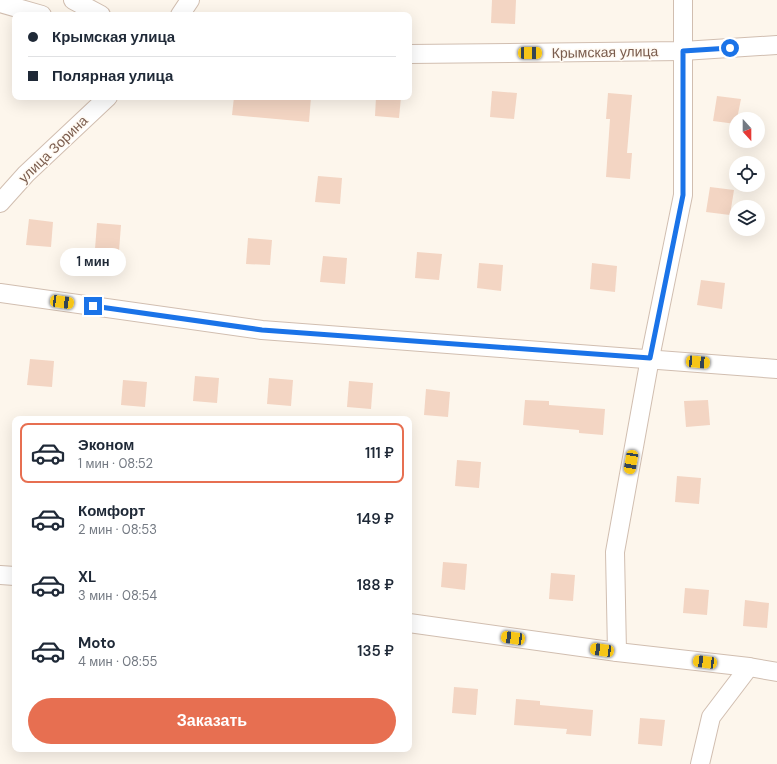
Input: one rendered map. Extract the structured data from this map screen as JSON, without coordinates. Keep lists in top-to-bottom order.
{
  "streets": {
    "street": ["Крымская улица", "улица Зорина"]
  },
  "north": "bottom",
  "page": {
    "banner": ["Крымская улица", "Полярная улица"],
    "bubble": "1 мин",
    "list": [
      {
        "name": "Эконом",
        "note": "1 мин · 08:52",
        "value": "111 ₽"
      },
      {
        "name": "Комфорт",
        "note": "2 мин · 08:53",
        "value": "149 ₽"
      },
      {
        "name": "XL",
        "note": "3 мин · 08:54",
        "value": "188 ₽"
      },
      {
        "name": "Moto",
        "note": "4 мин · 08:55",
        "value": "135 ₽"
      }
    ],
    "buttons": "Заказать"
  }
}
